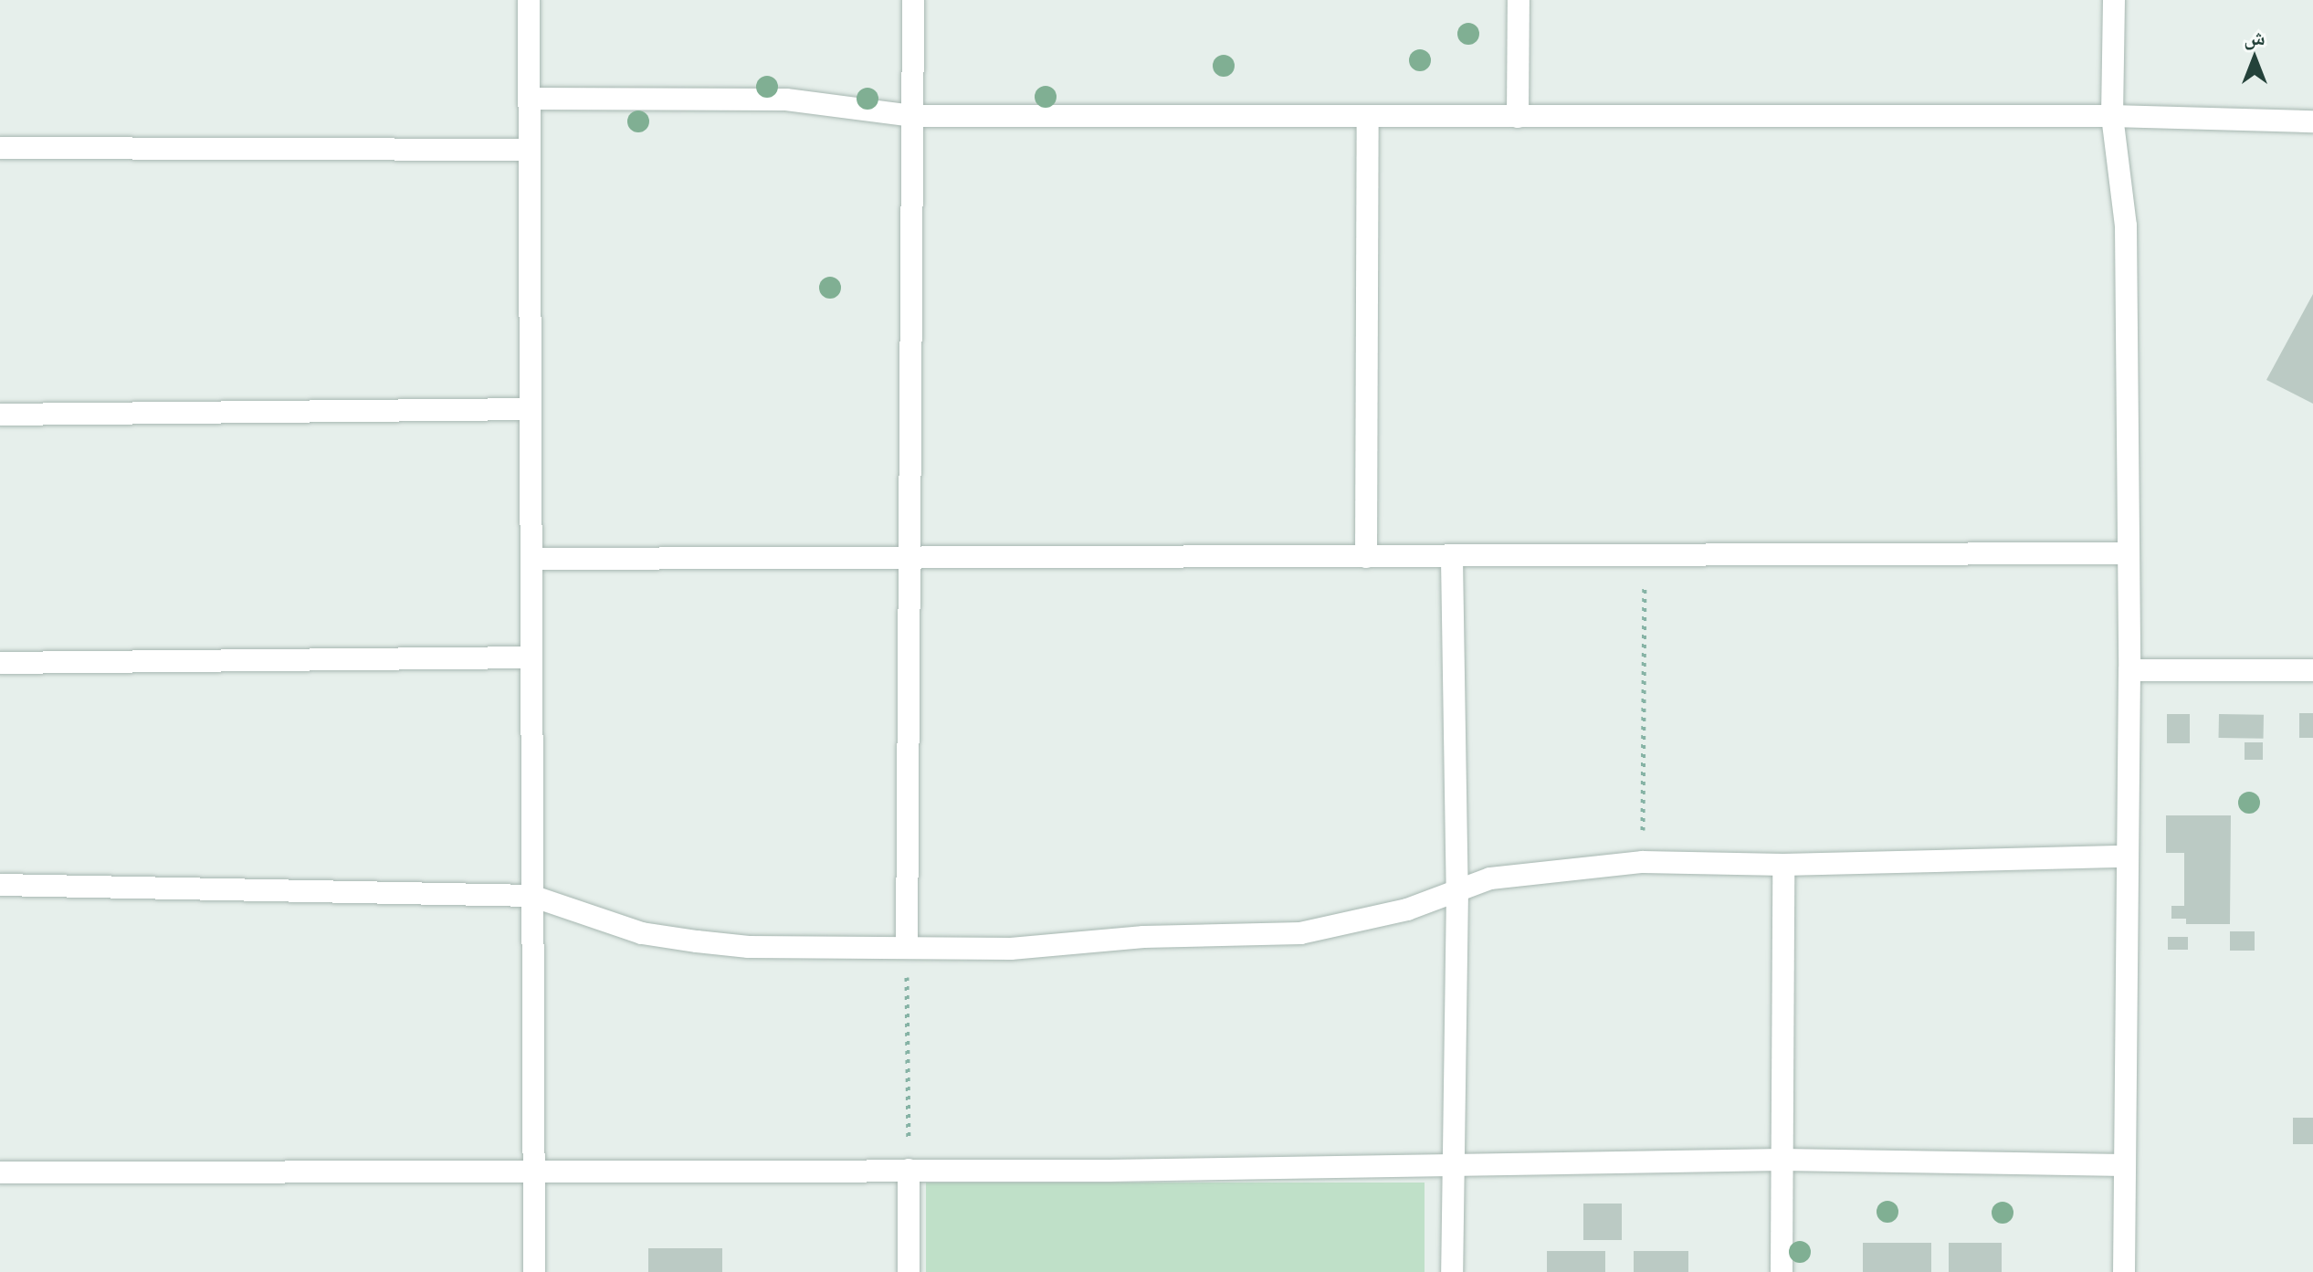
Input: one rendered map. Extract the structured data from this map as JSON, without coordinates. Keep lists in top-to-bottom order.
{
  "north": "top"
}
